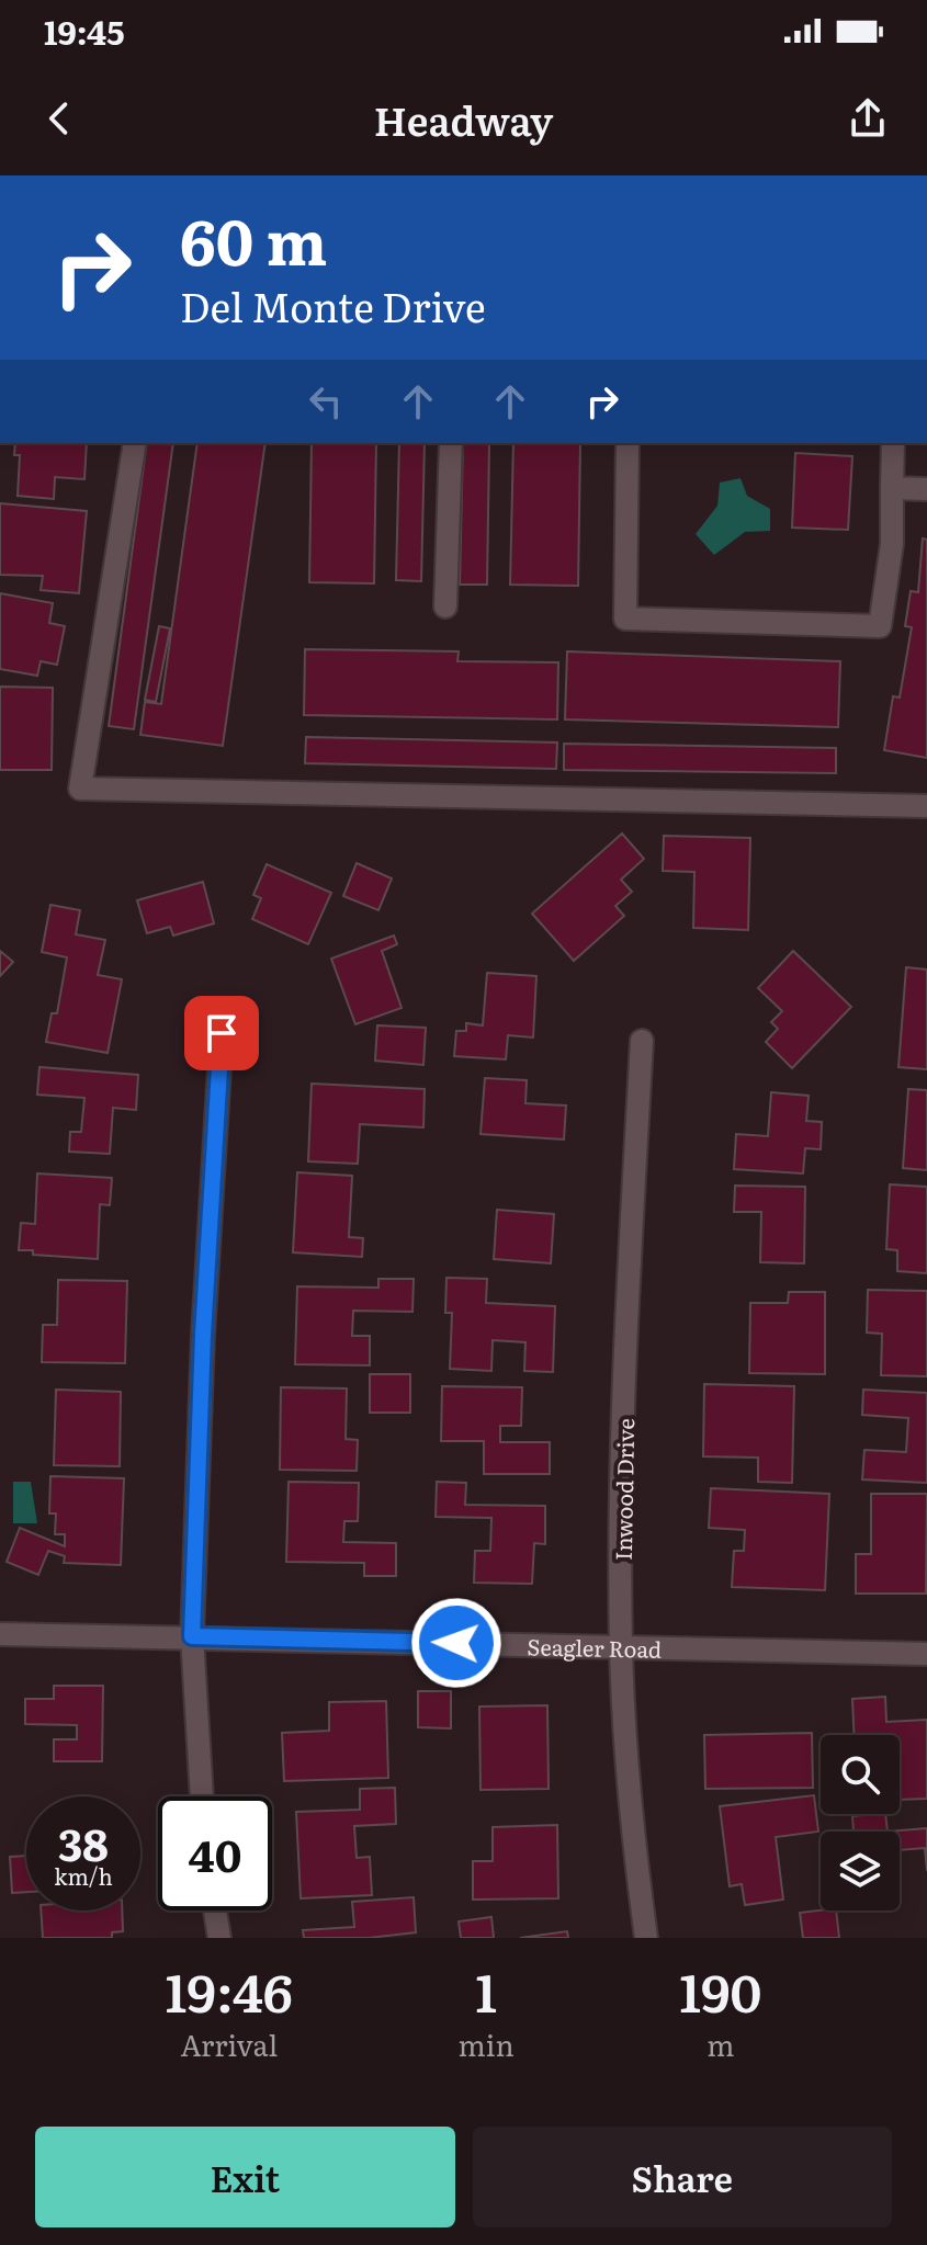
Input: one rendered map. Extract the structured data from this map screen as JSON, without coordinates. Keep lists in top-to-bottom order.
{
  "streets": {
    "street": ["Inwood Drive", "Seagler Road"]
  },
  "crossings": [
    ["Inwood Drive", "Seagler Road"]
  ],
  "page": {
    "status": "19:45",
    "header": "Headway",
    "turn": ["60 m", "Del Monte Drive"],
    "speed": "38 km/h",
    "limit": "40",
    "eta": [
      "19:46",
      "Arrival",
      "1",
      "min",
      "190",
      "m"
    ],
    "buttons": ["Exit", "Share"]
  }
}
